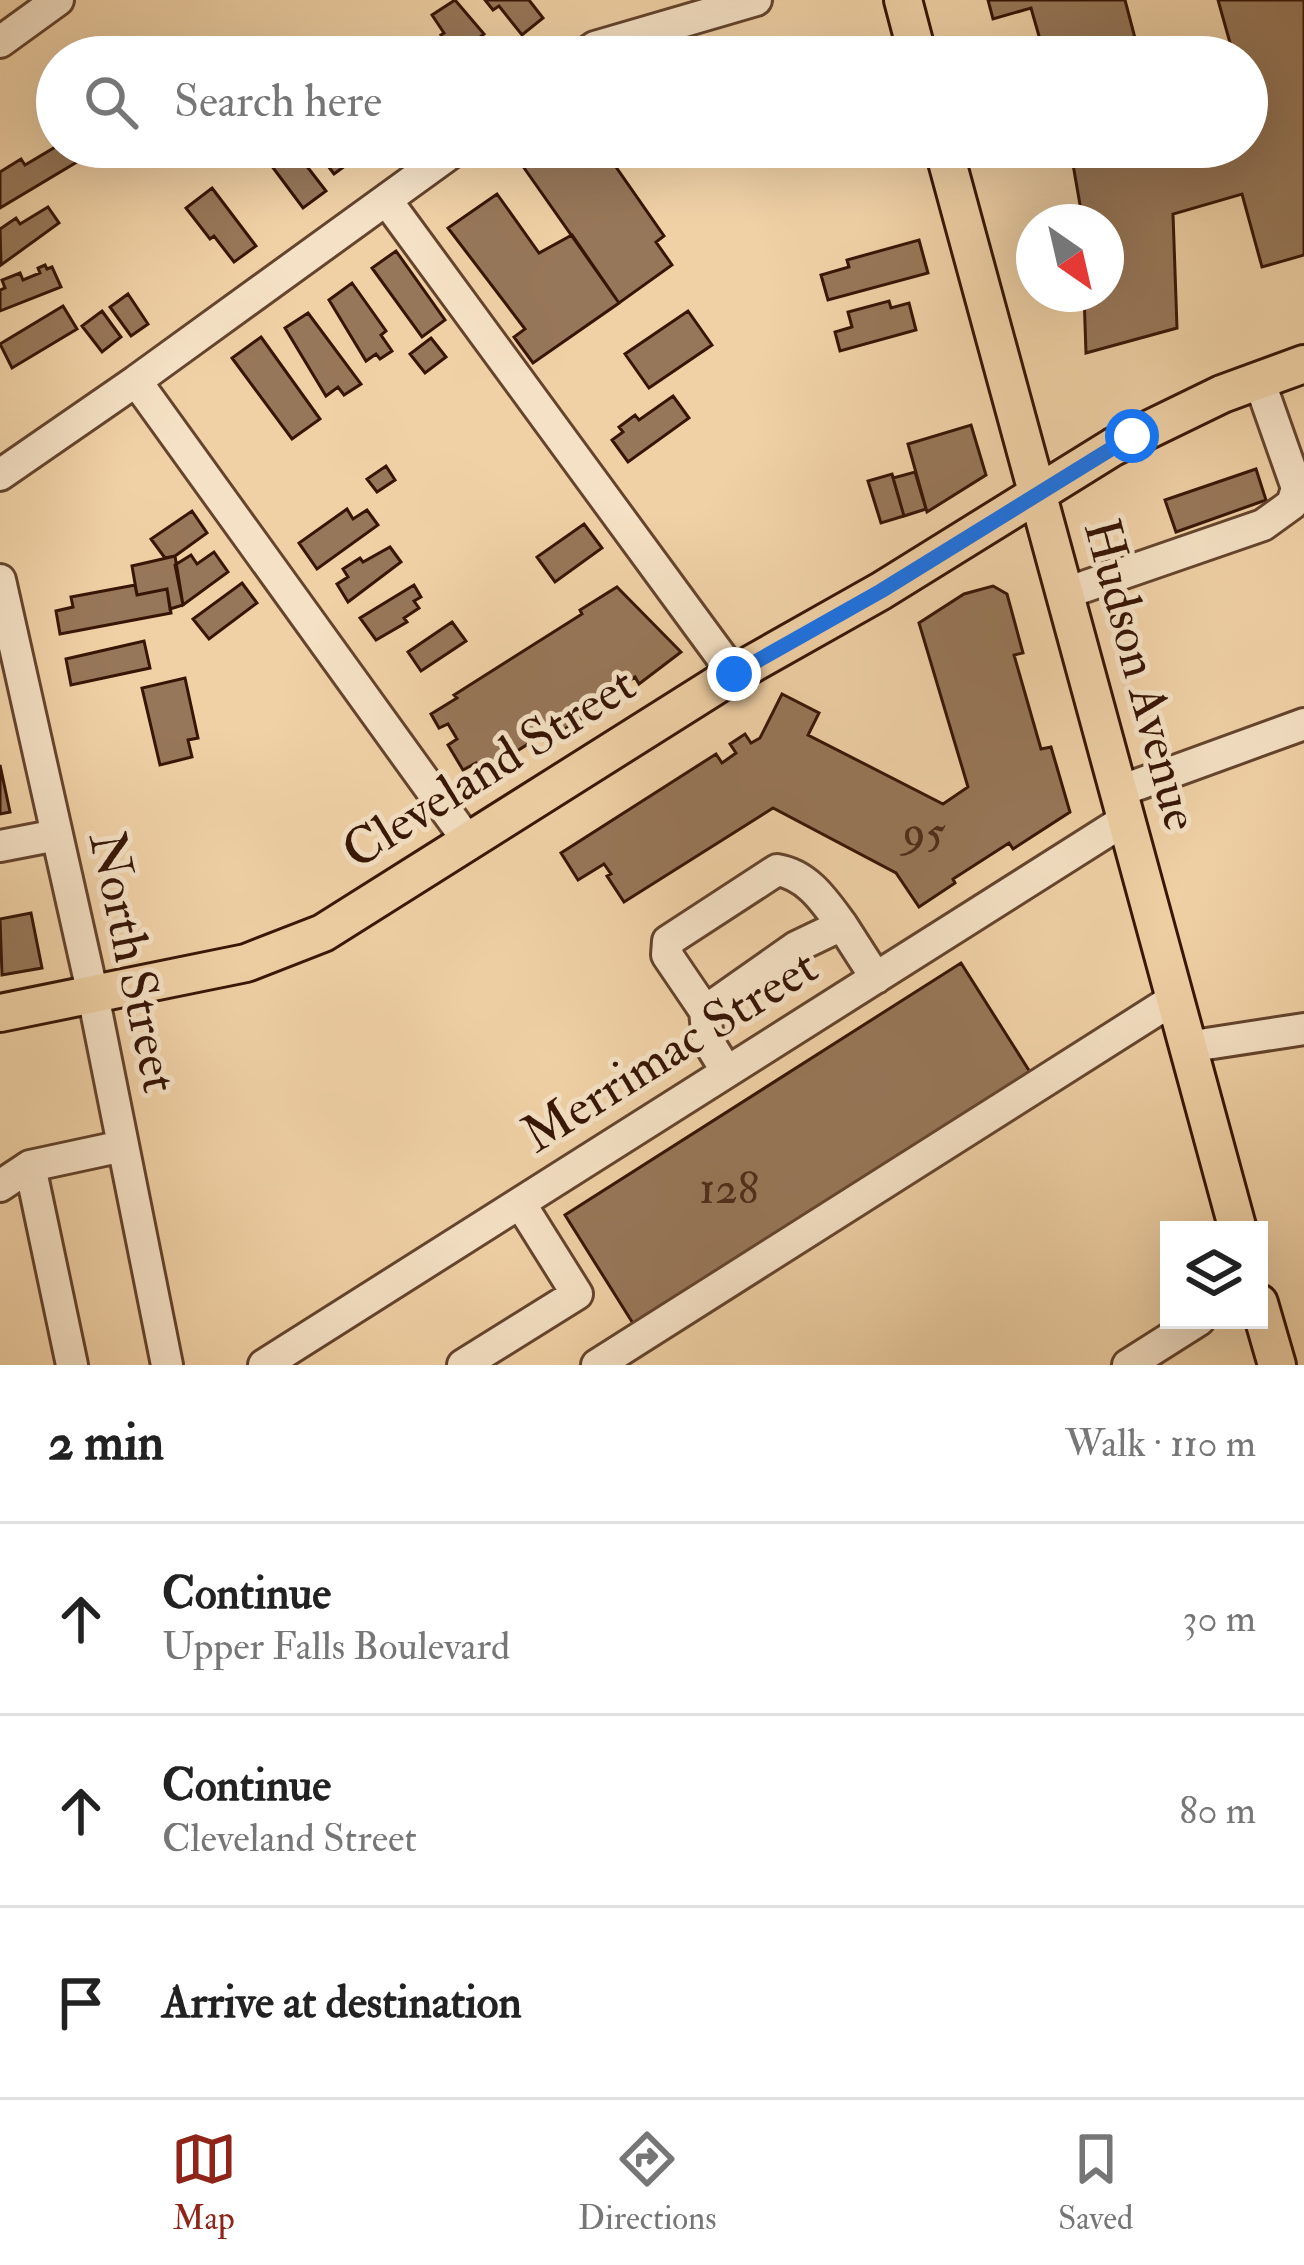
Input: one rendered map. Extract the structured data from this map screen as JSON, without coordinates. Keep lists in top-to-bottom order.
{
  "streets": {
    "main road": ["Hudson Avenue", "Cleveland Street"],
    "street": ["North Street", "Merrimac Street"]
  },
  "crossings": [
    ["Hudson Avenue", "Cleveland Street"],
    ["Hudson Avenue", "Merrimac Street"],
    ["Cleveland Street", "North Street"]
  ],
  "house_numbers": ["95", "128"],
  "north": "bottom right",
  "page": {
    "search": "Search here",
    "heading": ["2 min", "Walk · 110 m"],
    "list": [
      ["Continue", "Upper Falls Boulevard", "30 m"],
      ["Continue", "Cleveland Street", "80 m"],
      "Arrive at destination"
    ],
    "nav": ["Map", "Directions", "Saved"]
  }
}
